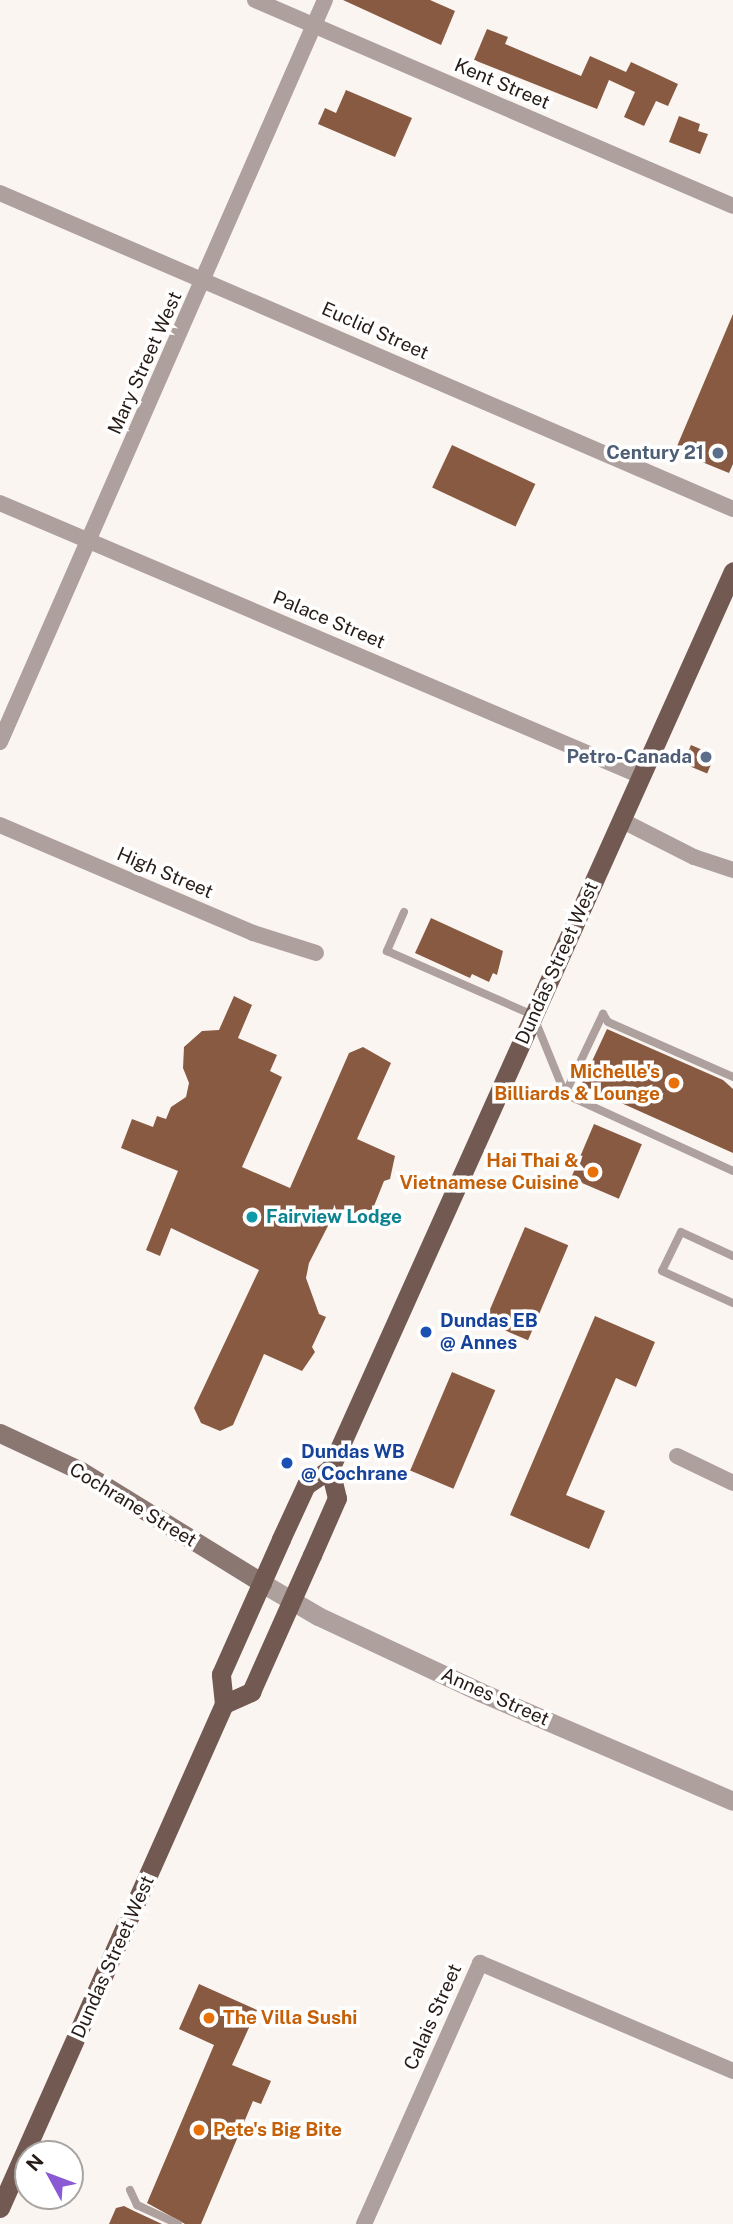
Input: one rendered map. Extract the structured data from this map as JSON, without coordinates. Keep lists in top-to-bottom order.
{
  "streets": {
    "main road": ["Dundas Street West", "Cochrane Street"],
    "street": [
      "Kent Street",
      "Euclid Street",
      "Mary Street West",
      "Palace Street",
      "High Street",
      "Annes Street",
      "Calais Street"
    ]
  },
  "crossings": [
    ["Kent Street", "Mary Street West"],
    ["Euclid Street", "Mary Street West"],
    ["Mary Street West", "Palace Street"],
    ["Palace Street", "Dundas Street West"],
    ["Dundas Street West", "Cochrane Street"],
    ["Dundas Street West", "Annes Street"],
    ["Cochrane Street", "Annes Street"]
  ],
  "places": [
    "Century 21",
    "Petro-Canada",
    "Michelle's Billiards & Lounge",
    "Hai Thai & Vietnamese Cuisine",
    "Fairview Lodge",
    "Dundas EB @ Annes",
    "Dundas WB @ Cochrane",
    "The Villa Sushi",
    "Pete's Big Bite"
  ],
  "north": "top left"
}
